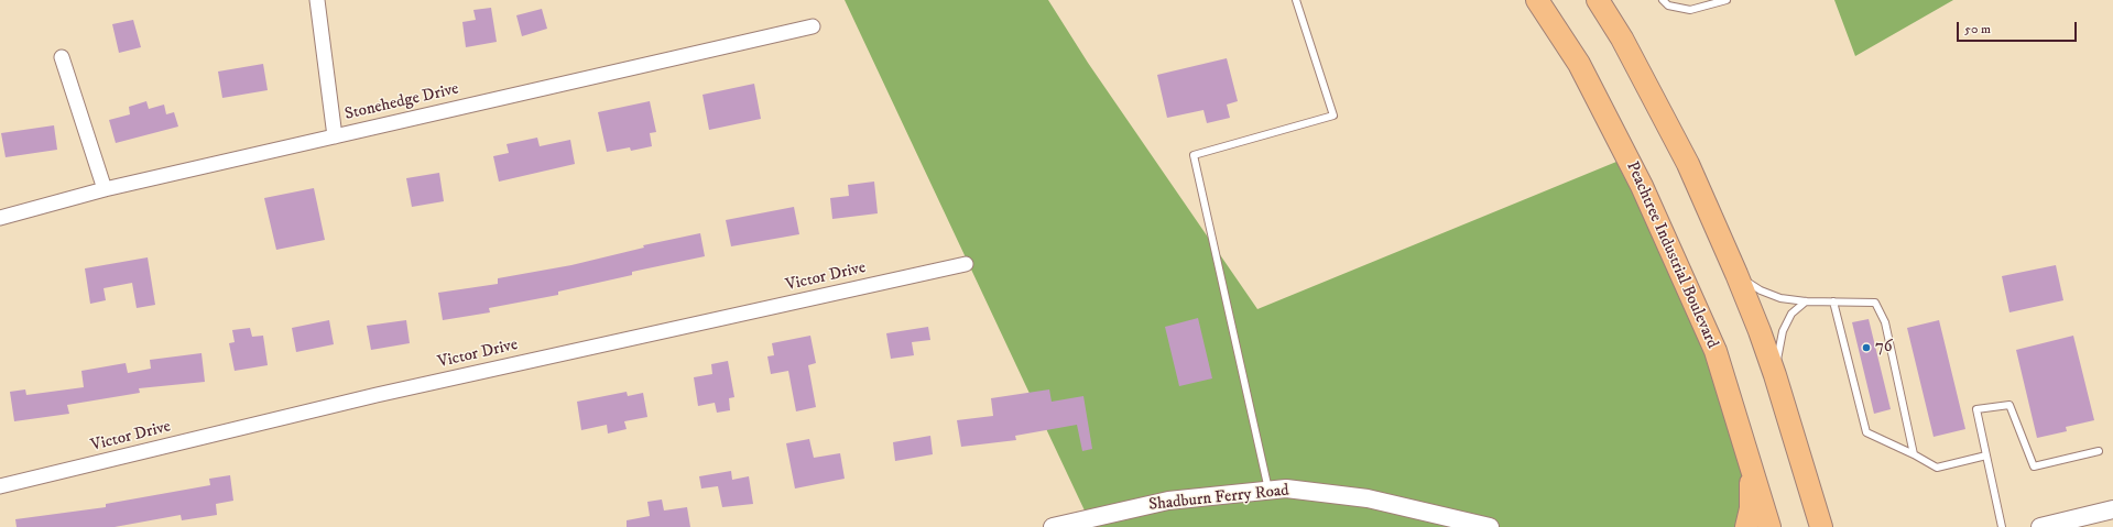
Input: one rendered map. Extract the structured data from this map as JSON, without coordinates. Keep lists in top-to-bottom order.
{
  "streets": {
    "main road": ["Peachtree Industrial Boulevard"],
    "street": ["Stonehedge Drive", "Victor Drive", "Shadburn Ferry Road"]
  },
  "places": ["76"],
  "scale_bar": "50 m"
}
